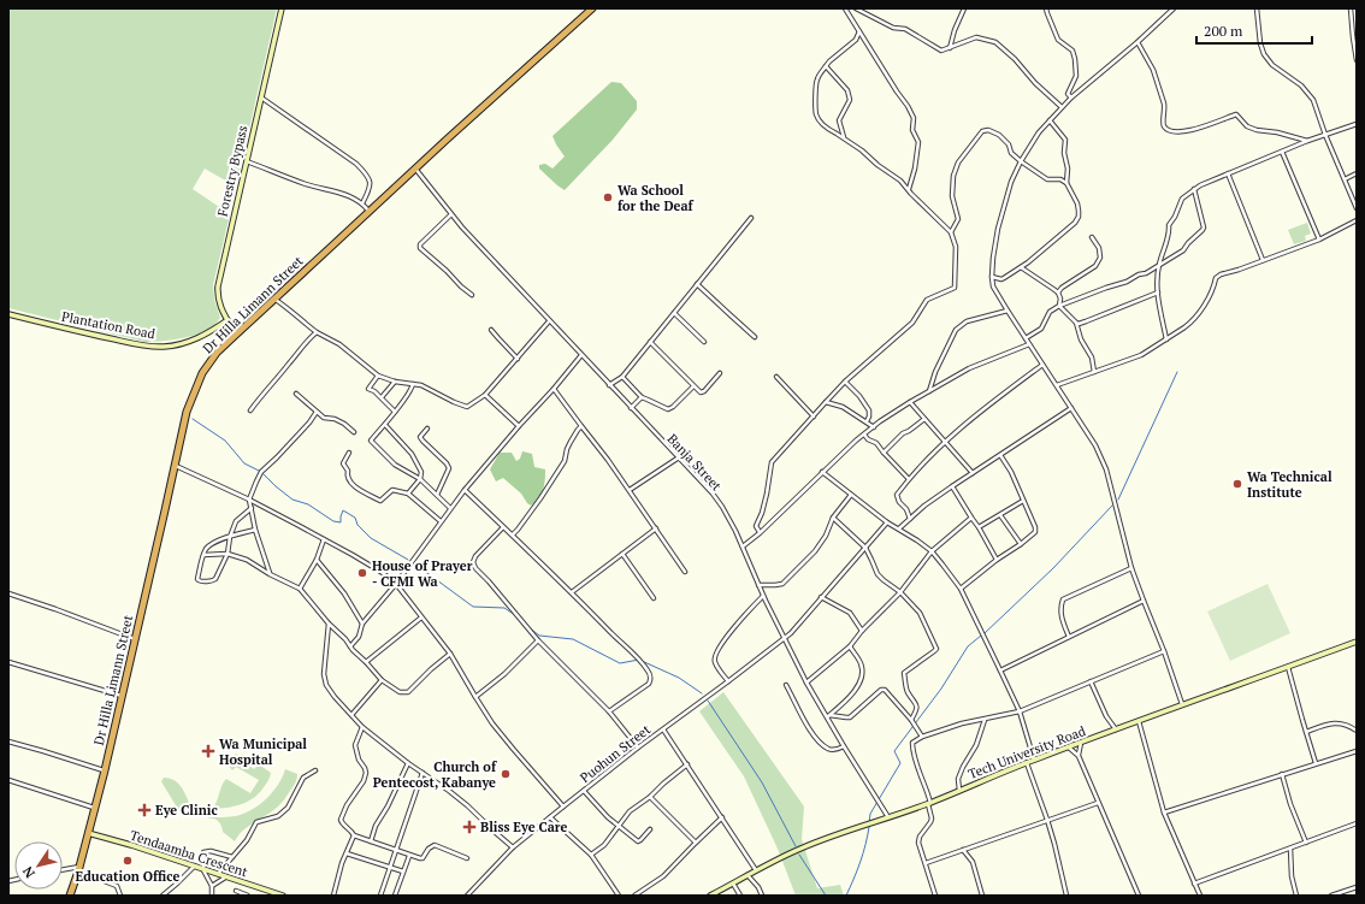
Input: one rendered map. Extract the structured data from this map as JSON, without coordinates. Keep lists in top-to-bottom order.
{
  "streets": {
    "highway": ["Dr Hilla Limann Street"],
    "street": [
      "Forestry Bypass",
      "Plantation Road",
      "Banja Street",
      "Tech University Road",
      "Puohun Street",
      "Tendaamba Crescent"
    ]
  },
  "crossings": [
    ["Forestry Bypass", "Dr Hilla Limann Street"],
    ["Forestry Bypass", "Plantation Road"],
    ["Dr Hilla Limann Street", "Banja Street"],
    ["Dr Hilla Limann Street", "Tendaamba Crescent"],
    ["Banja Street", "Tech University Road"],
    ["Banja Street", "Puohun Street"]
  ],
  "places": {
    "other": [
      "Wa School for the Deaf",
      "Wa Technical Institute",
      "House of Prayer - CFMI Wa",
      "Church of Pentecost, Kabanye",
      "Education Office"
    ],
    "health": ["Wa Municipal Hospital", "Eye Clinic", "Bliss Eye Care"]
  },
  "scale_bar": "200 m",
  "north": "bottom left"
}
